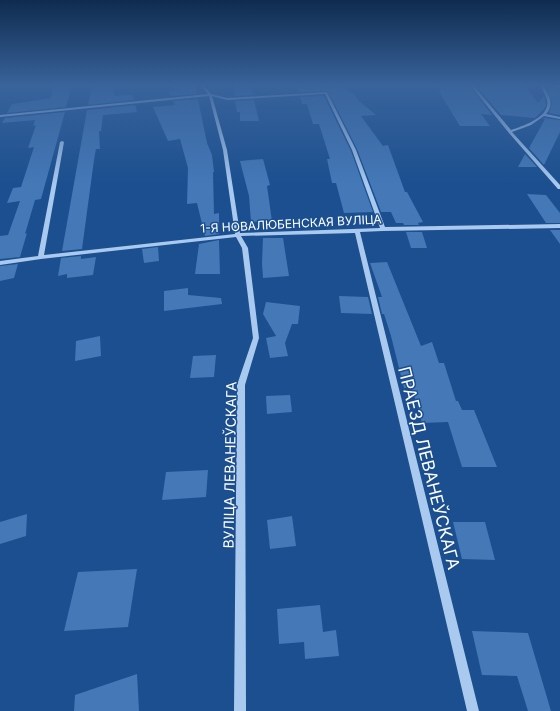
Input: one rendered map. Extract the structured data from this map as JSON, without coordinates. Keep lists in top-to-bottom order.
{
  "streets": {
    "street": ["1-Я НОВАЛЮБЕНСКАЯ ВУЛІЦА", "ВУЛІЦА ЛЕВАНЕЎСКАГА", "ПРАЕЗД ЛЕВАНЕЎСКАГА"]
  },
  "crossings": [
    ["1-Я НОВАЛЮБЕНСКАЯ ВУЛІЦА", "ВУЛІЦА ЛЕВАНЕЎСКАГА"],
    ["1-Я НОВАЛЮБЕНСКАЯ ВУЛІЦА", "ПРАЕЗД ЛЕВАНЕЎСКАГА"]
  ]
}
